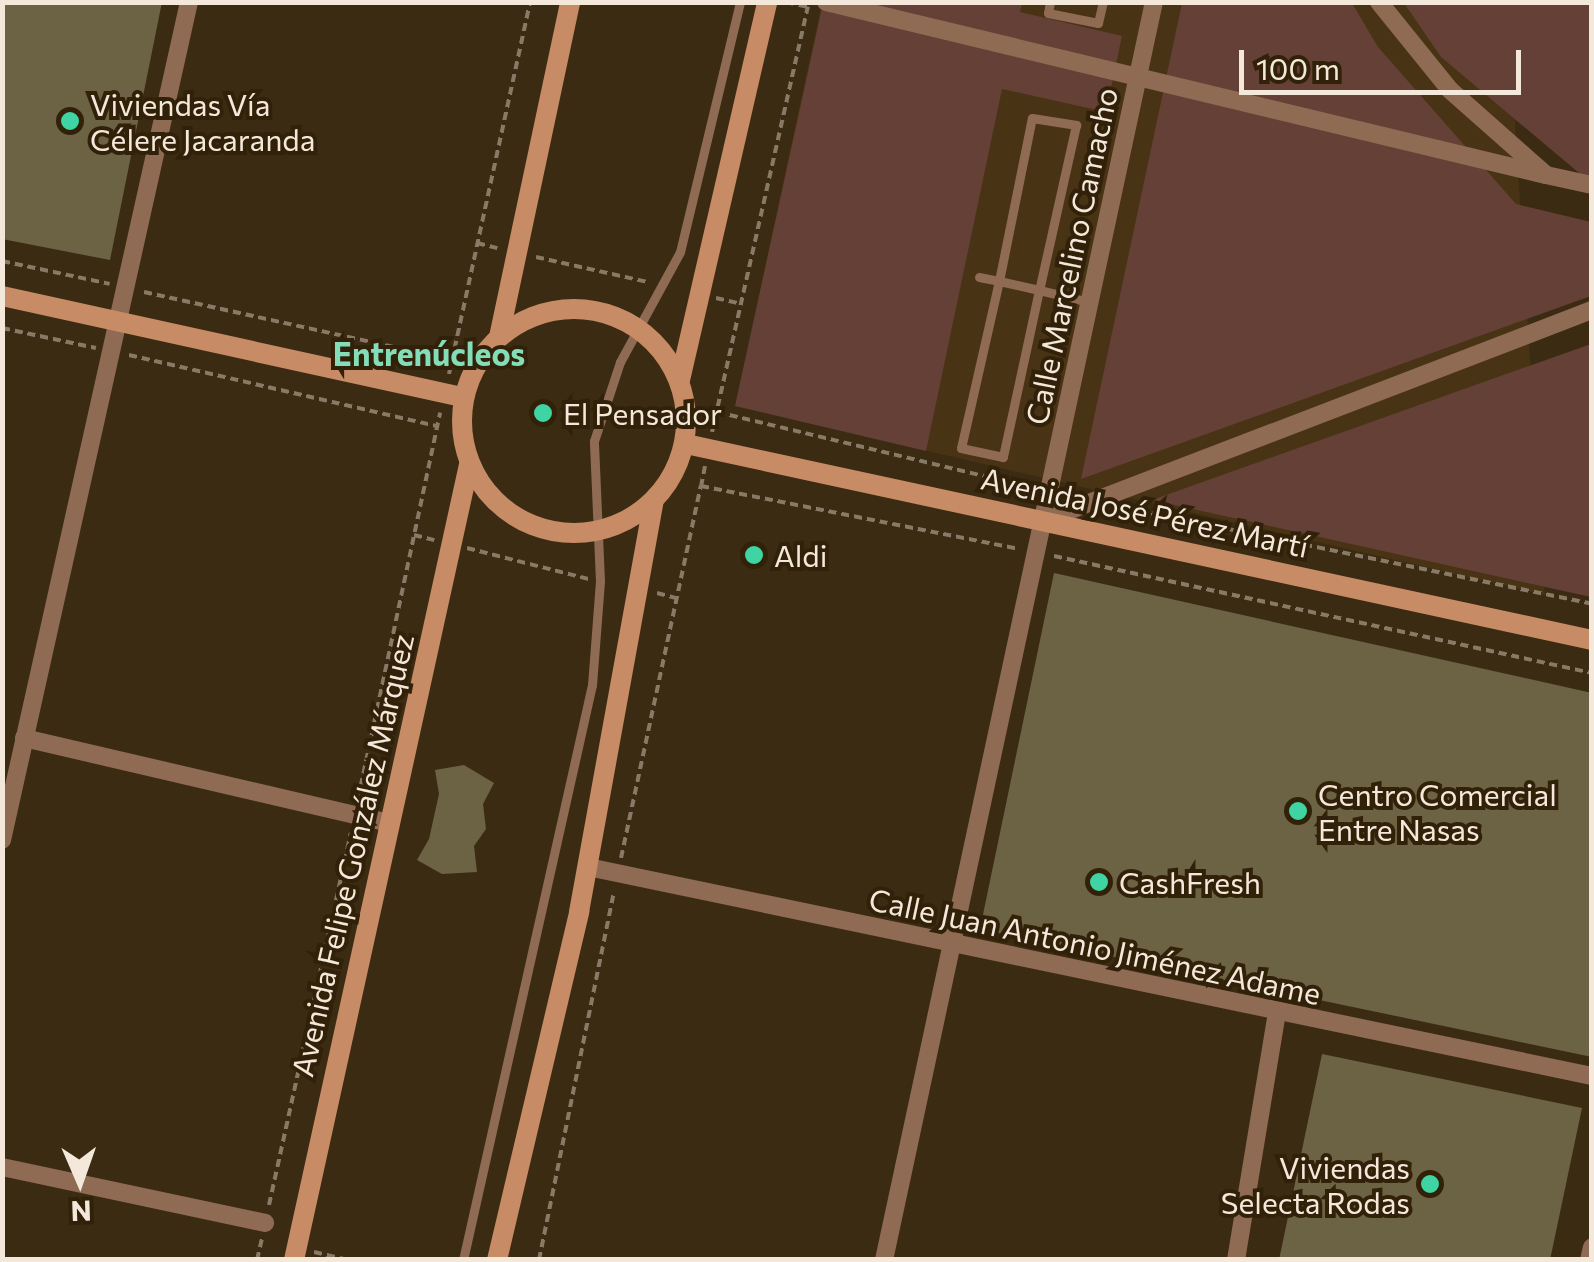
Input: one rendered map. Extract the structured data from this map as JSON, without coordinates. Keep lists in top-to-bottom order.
{
  "streets": {
    "main road": ["Avenida José Pérez Martí", "Avenida Felipe González Márquez"],
    "street": ["Calle Marcelino Camacho", "Calle Juan Antonio Jiménez Adame"]
  },
  "crossings": [
    ["Calle Marcelino Camacho", "Avenida José Pérez Martí"],
    ["Calle Marcelino Camacho", "Calle Juan Antonio Jiménez Adame"]
  ],
  "districts": ["Entrenúcleos"],
  "places": [
    "Viviendas Vía Célere Jacaranda",
    "El Pensador",
    "Aldi",
    "Centro Comercial Entre Nasas",
    "CashFresh",
    "Viviendas Selecta Rodas"
  ],
  "scale_bar": "100 m",
  "north": "bottom"
}
